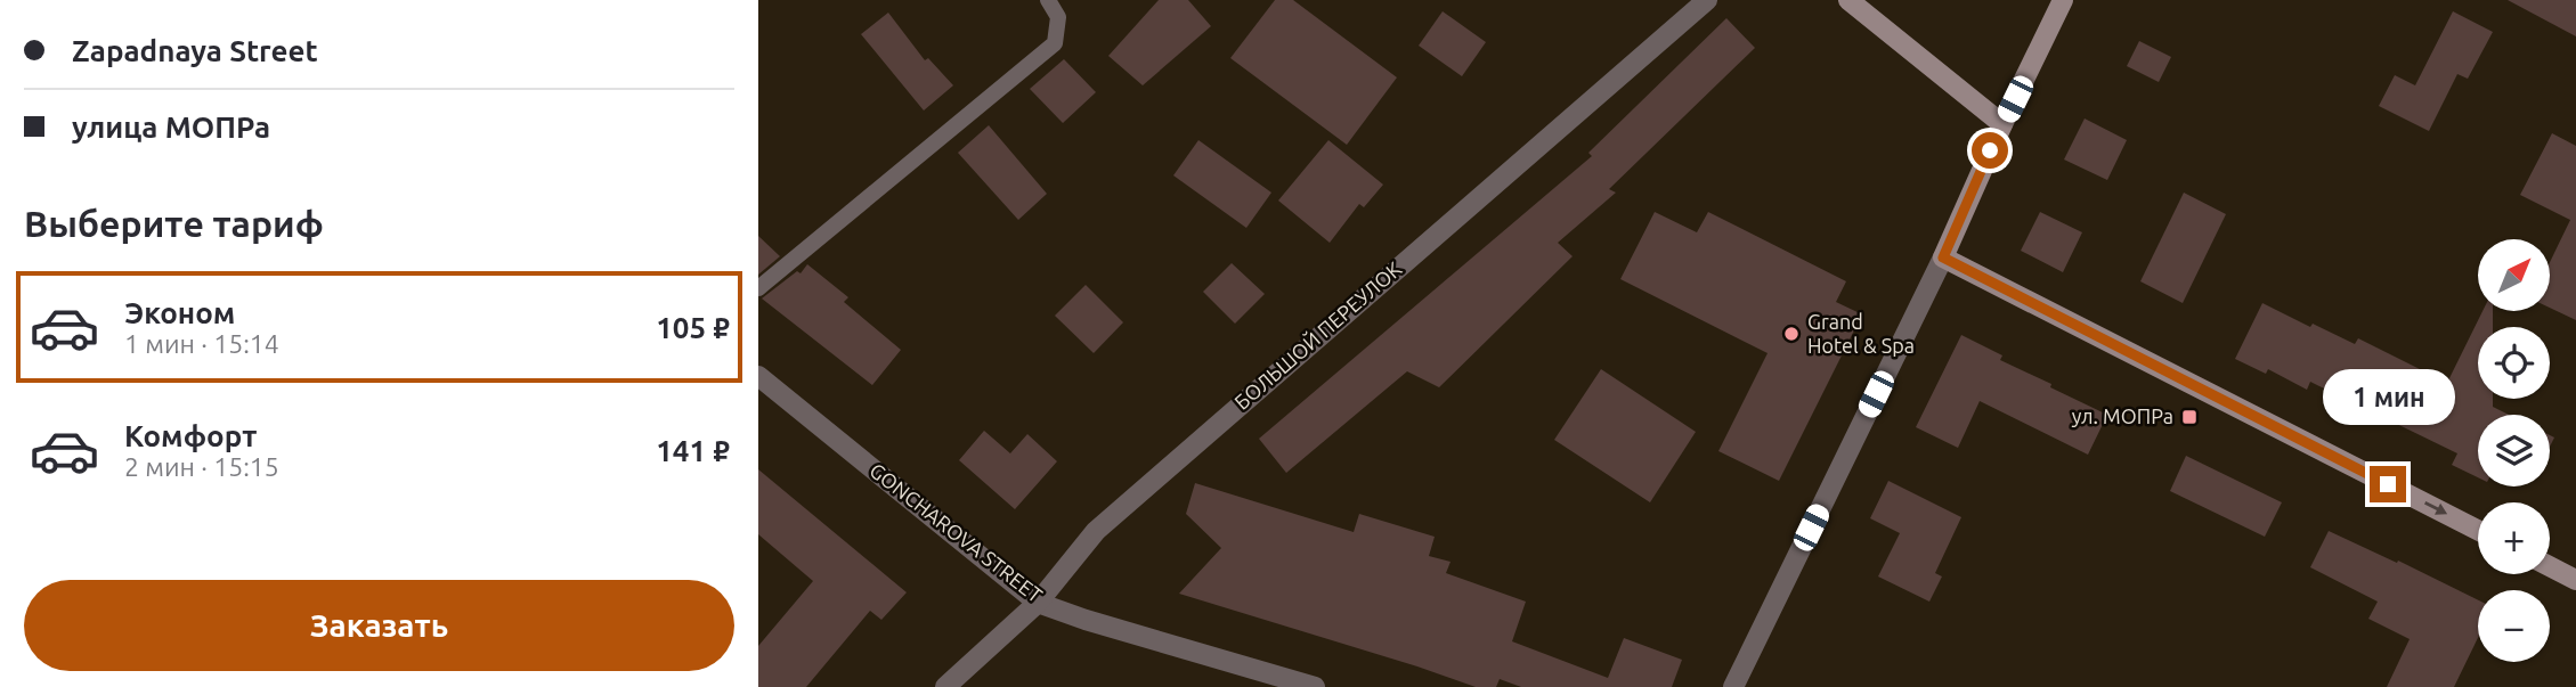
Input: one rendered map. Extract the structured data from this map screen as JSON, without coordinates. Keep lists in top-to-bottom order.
{
  "streets": {
    "street": ["БОЛЬШОЙ ПЕРЕУЛОК", "GONCHAROVA STREET"]
  },
  "crossings": [
    ["БОЛЬШОЙ ПЕРЕУЛОК", "GONCHAROVA STREET"]
  ],
  "places": {
    "other": ["Grand Hotel & Spa"],
    "transit": ["ул. МОПРа"]
  },
  "north": "top right",
  "page": {
    "banner": ["Zapadnaya Street", "улица МОПРа"],
    "heading": "Выберите тариф",
    "map_buttons": ["+", "−"],
    "list": [
      {
        "name": "Эконом",
        "note": "1 мин · 15:14",
        "value": "105 ₽"
      },
      {
        "name": "Комфорт",
        "note": "2 мин · 15:15",
        "value": "141 ₽"
      }
    ],
    "bubble": "1 мин",
    "buttons": "Заказать"
  }
}
